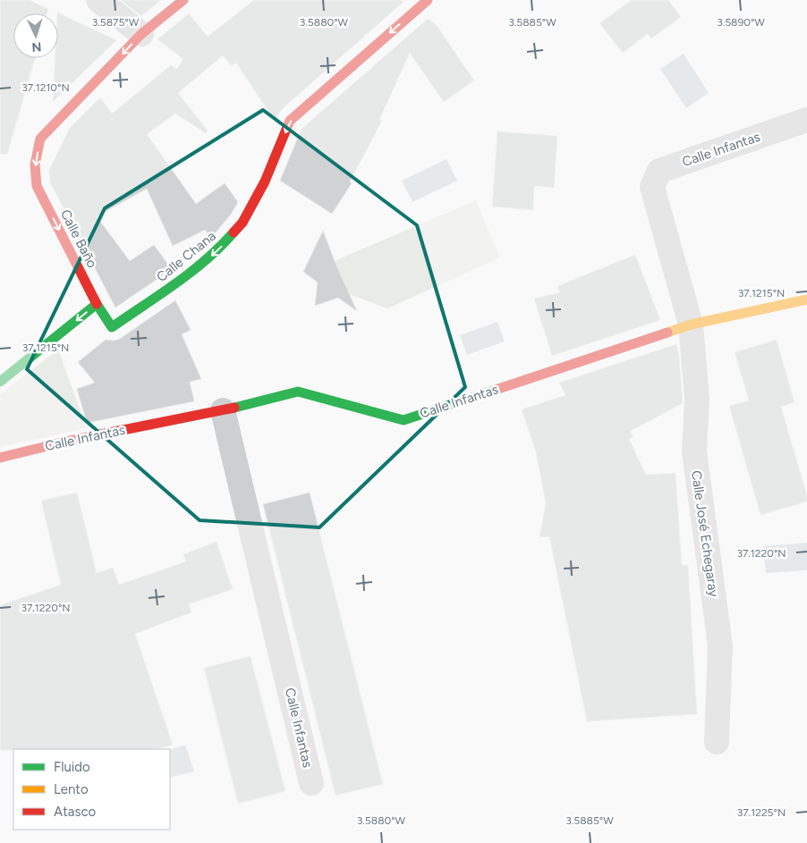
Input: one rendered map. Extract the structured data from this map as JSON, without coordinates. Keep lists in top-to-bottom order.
{
  "streets": {
    "street": [
      "Calle Infantas",
      "Calle Baño",
      "Calle Chana",
      "Calle José Echegaray"
    ]
  },
  "crossings": [
    ["Calle Infantas", "Calle José Echegaray"],
    ["Calle Baño", "Calle Chana"]
  ],
  "one_way": ["Calle Baño", "Calle Chana"],
  "legend": ["Fluido", "Lento", "Atasco"],
  "north": "bottom",
  "coordinates": [
    "3.5875°W",
    "3.5880°W",
    "3.5885°W",
    "3.5890°W",
    "37.1210°N",
    "37.1215°N",
    "37.1220°N",
    "37.1225°N"
  ]
}
